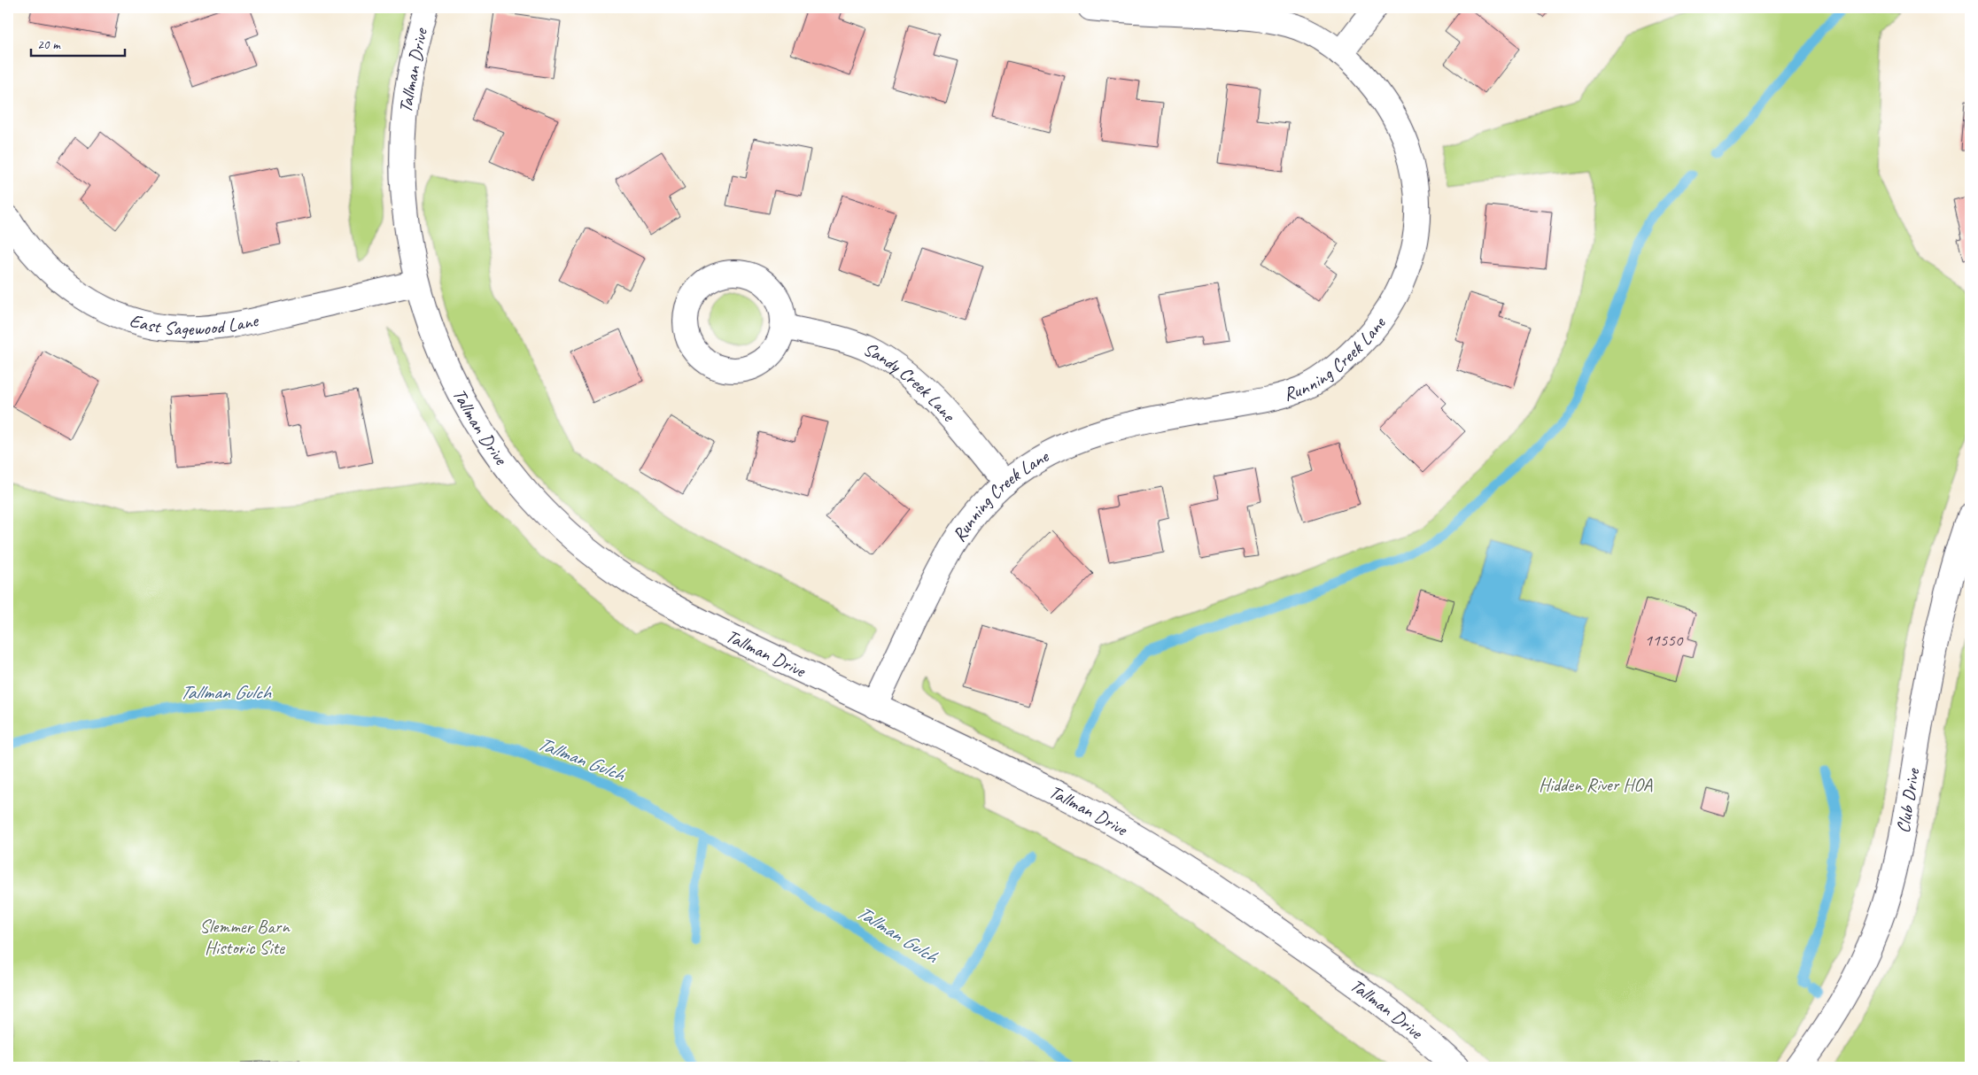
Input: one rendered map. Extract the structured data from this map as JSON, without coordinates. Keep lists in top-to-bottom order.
{
  "streets": {
    "street": [
      "Tallman Drive",
      "East Sagewood Lane",
      "Running Creek Lane",
      "Sandy Creek Lane",
      "Club Drive"
    ]
  },
  "crossings": [
    ["Tallman Drive", "East Sagewood Lane"],
    ["Tallman Drive", "Running Creek Lane"],
    ["Running Creek Lane", "Sandy Creek Lane"]
  ],
  "water": ["Tallman Gulch"],
  "parks": ["Hidden River HOA", "Slemmer Barn Historic Site"],
  "house_numbers": ["11550"],
  "scale_bar": "20 m"
}
